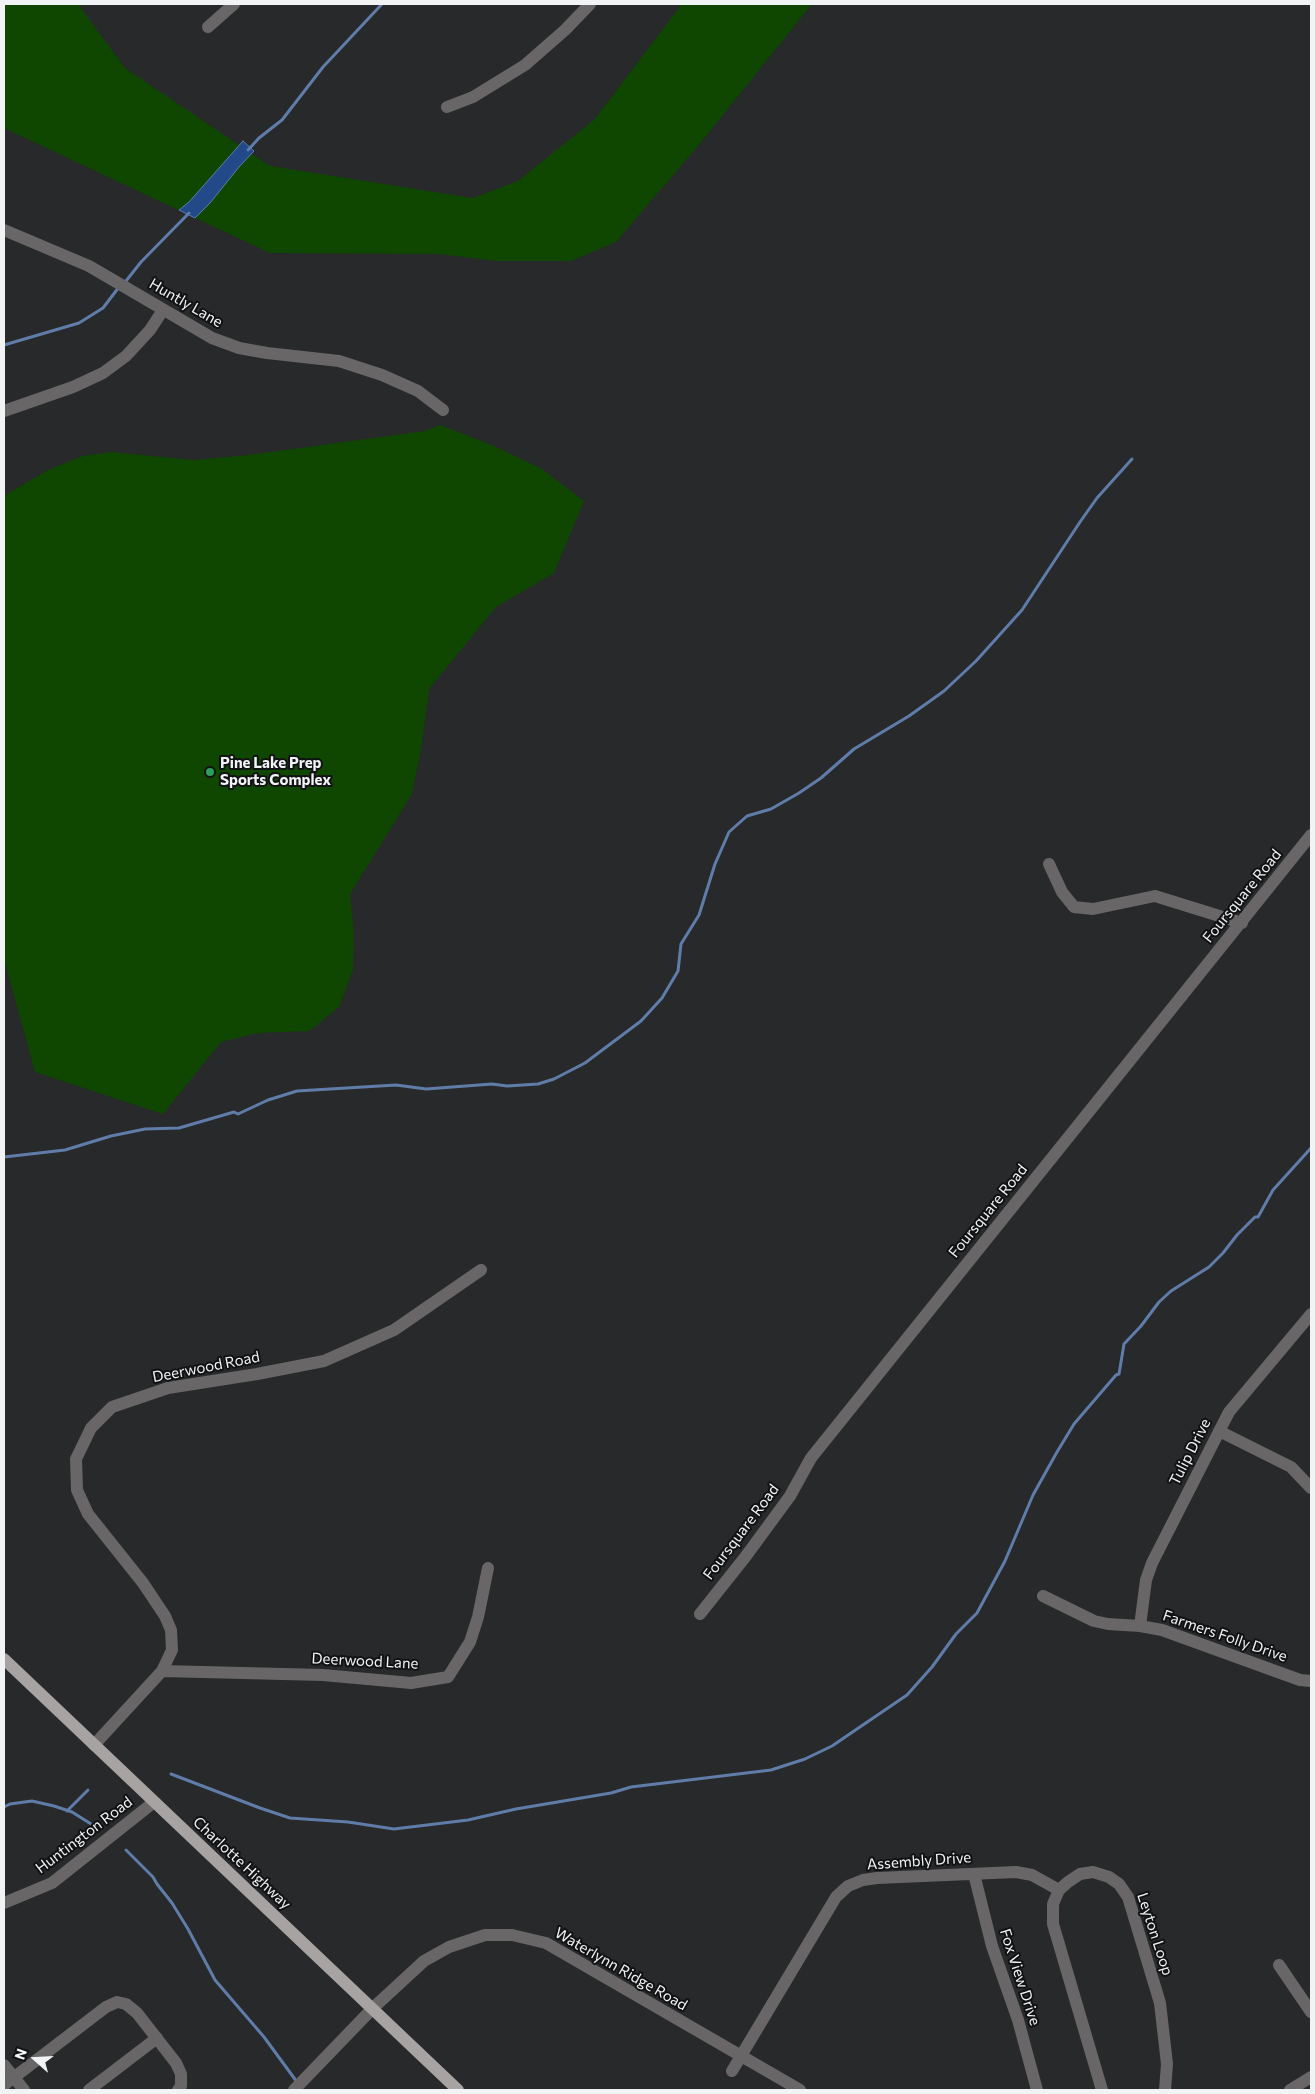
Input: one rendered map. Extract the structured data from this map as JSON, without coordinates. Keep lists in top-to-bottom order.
{
  "streets": {
    "main road": ["Charlotte Highway"],
    "street": [
      "Huntly Lane",
      "Foursquare Road",
      "Deerwood Road",
      "Tulip Drive",
      "Farmers Folly Drive",
      "Deerwood Lane",
      "Huntington Road",
      "Assembly Drive",
      "Leyton Loop",
      "Waterlynn Ridge Road",
      "Fox View Drive"
    ]
  },
  "crossings": [
    ["Deerwood Road", "Deerwood Lane"],
    ["Deerwood Road", "Charlotte Highway"],
    ["Tulip Drive", "Farmers Folly Drive"],
    ["Huntington Road", "Charlotte Highway"],
    ["Assembly Drive", "Leyton Loop"],
    ["Assembly Drive", "Waterlynn Ridge Road"],
    ["Assembly Drive", "Fox View Drive"],
    ["Charlotte Highway", "Waterlynn Ridge Road"]
  ],
  "places": ["Pine Lake Prep Sports Complex"],
  "north": "left"
}
